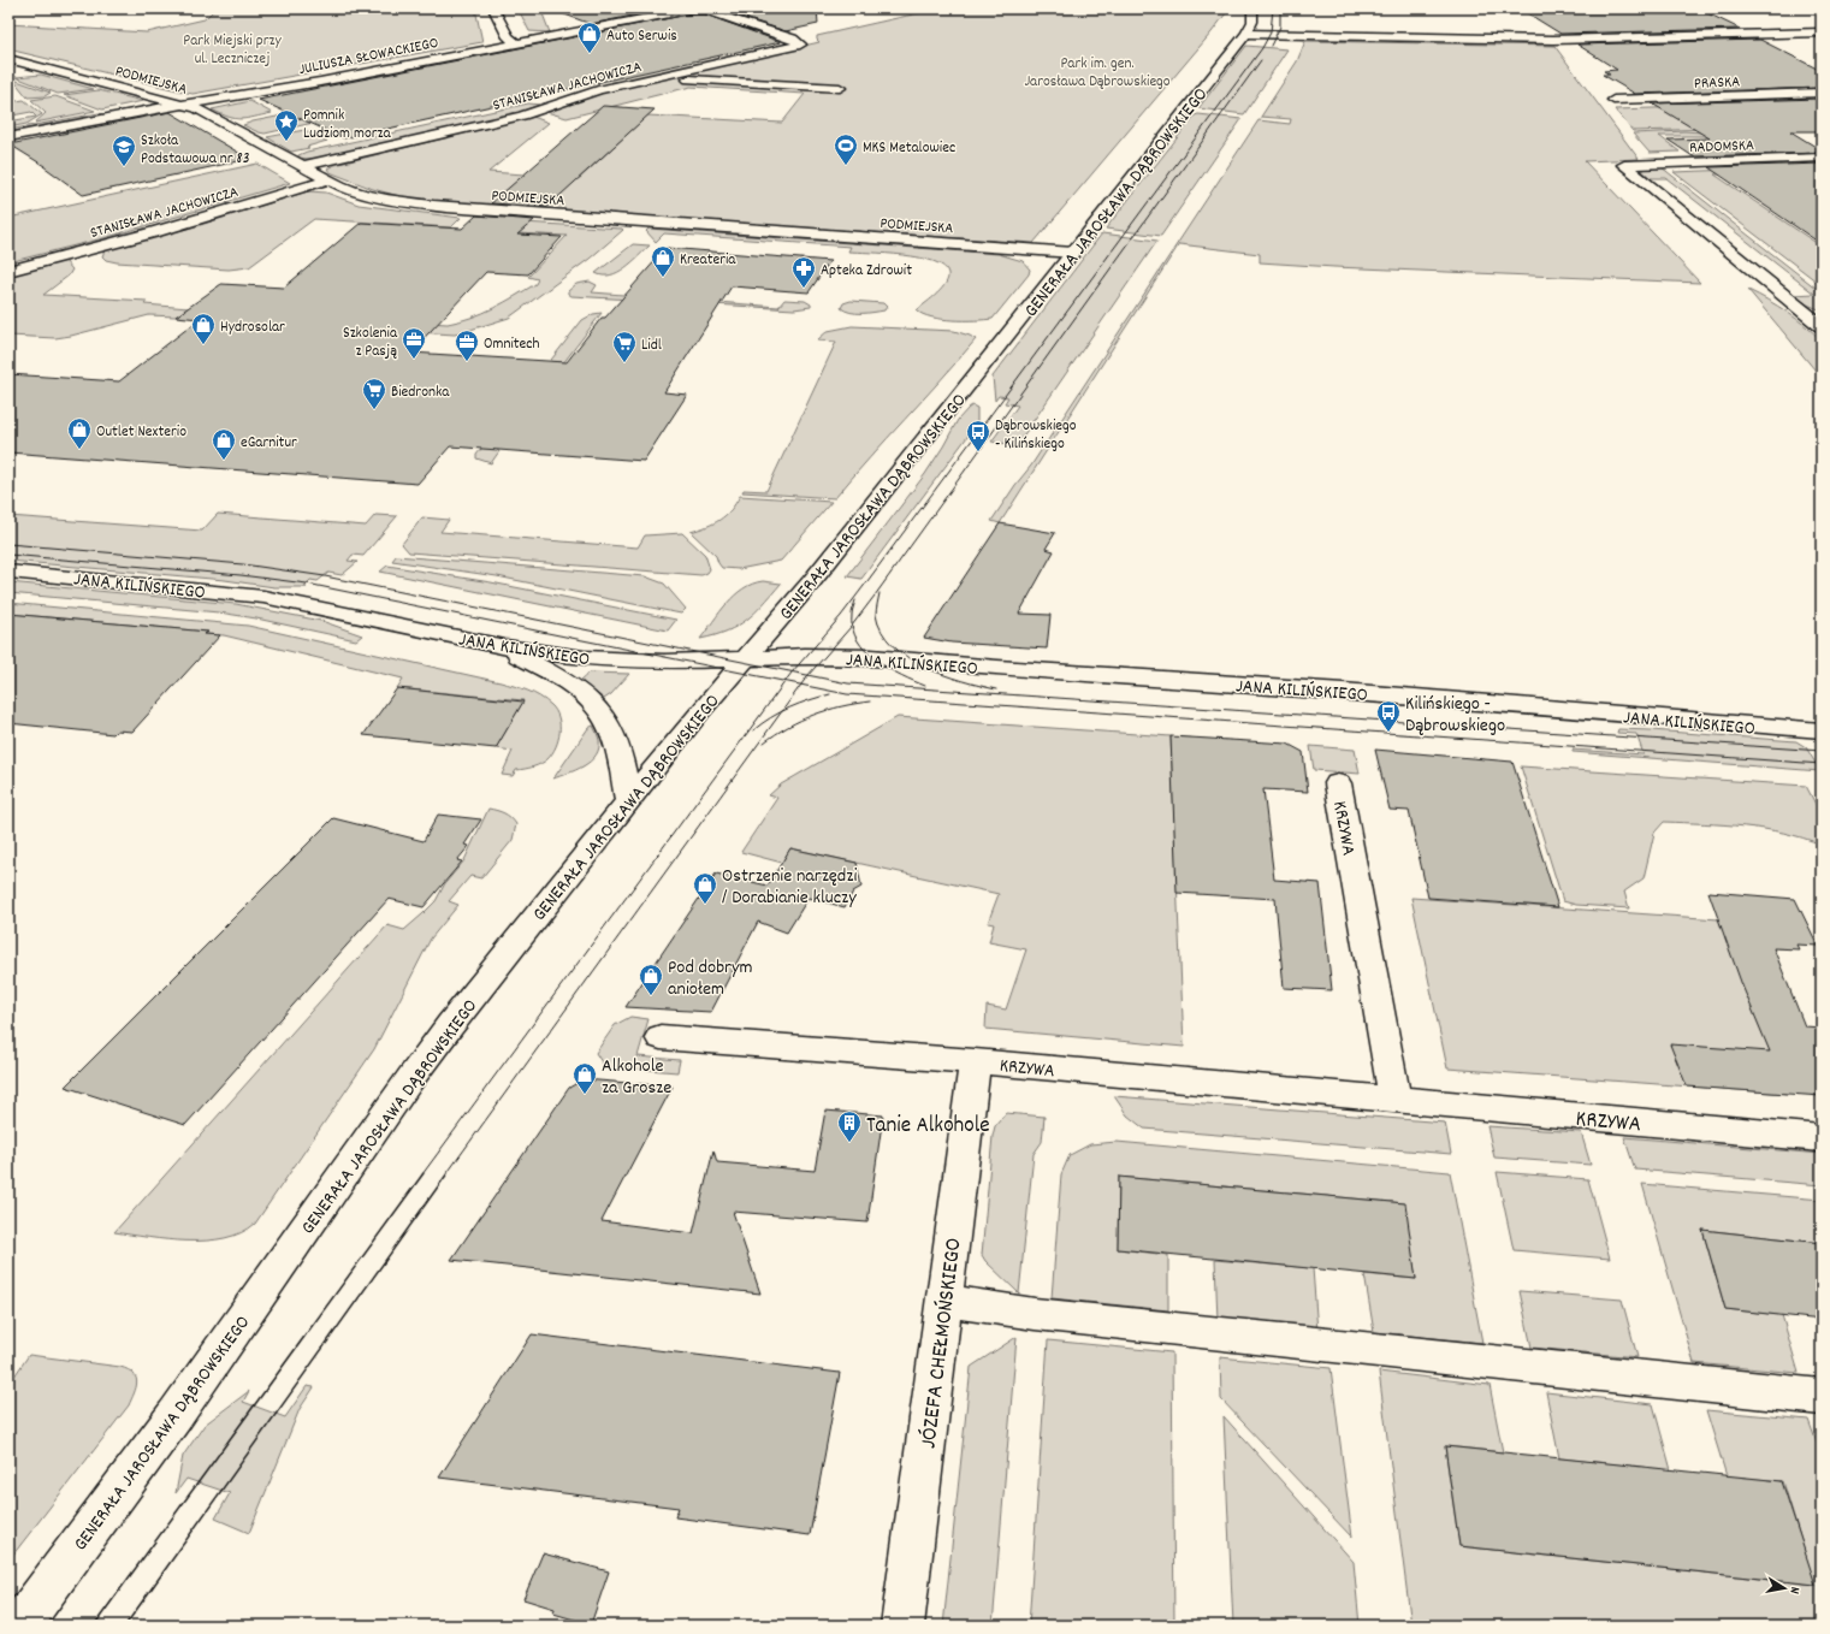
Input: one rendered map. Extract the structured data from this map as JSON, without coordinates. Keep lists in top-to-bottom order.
{
  "streets": {
    "street": [
      "JULIUSZA SŁOWACKIEGO",
      "PODMIEJSKA",
      "PRASKA",
      "STANISŁAWA JACHOWICZA",
      "RADOMSKA",
      "GENERAŁA JAROSŁAWA DĄBROWSKIEGO",
      "JANA KILIŃSKIEGO",
      "KRZYWA",
      "JÓZEFA CHEŁMOŃSKIEGO"
    ]
  },
  "crossings": [
    ["JULIUSZA SŁOWACKIEGO", "PODMIEJSKA"],
    ["JULIUSZA SŁOWACKIEGO", "STANISŁAWA JACHOWICZA"],
    ["PODMIEJSKA", "STANISŁAWA JACHOWICZA"],
    ["PODMIEJSKA", "GENERAŁA JAROSŁAWA DĄBROWSKIEGO"],
    ["GENERAŁA JAROSŁAWA DĄBROWSKIEGO", "JANA KILIŃSKIEGO"],
    ["KRZYWA", "JÓZEFA CHEŁMOŃSKIEGO"]
  ],
  "parks": ["Park Miejski przy ul. Leczniczej", "Park im. gen. Jarosława Dąbrowskiego"],
  "places": {
    "shop": [
      "Auto Serwis",
      "Kreateria",
      "Hydrosolar",
      "Outlet Nexterio",
      "eGarnitur",
      "Ostrzenie narzędzi / Dorabianie kluczy",
      "Pod dobrym aniołem",
      "Alkohole za Grosze"
    ],
    "place": ["Pomnik Ludziom morza"],
    "sports": ["MKS Metalowiec"],
    "school or university": ["Szkoła Podstawowa nr 83"],
    "pharmacy": ["Apteka Zdrowit"],
    "office": ["Szkolenia z Pasją", "Omnitech"],
    "supermarket": ["Lidl", "Biedronka"],
    "bus stop": ["Dąbrowskiego - Kilińskiego", "Kilińskiego - Dąbrowskiego"],
    "building": ["Tanie Alkohole"]
  },
  "north": "right"
}
